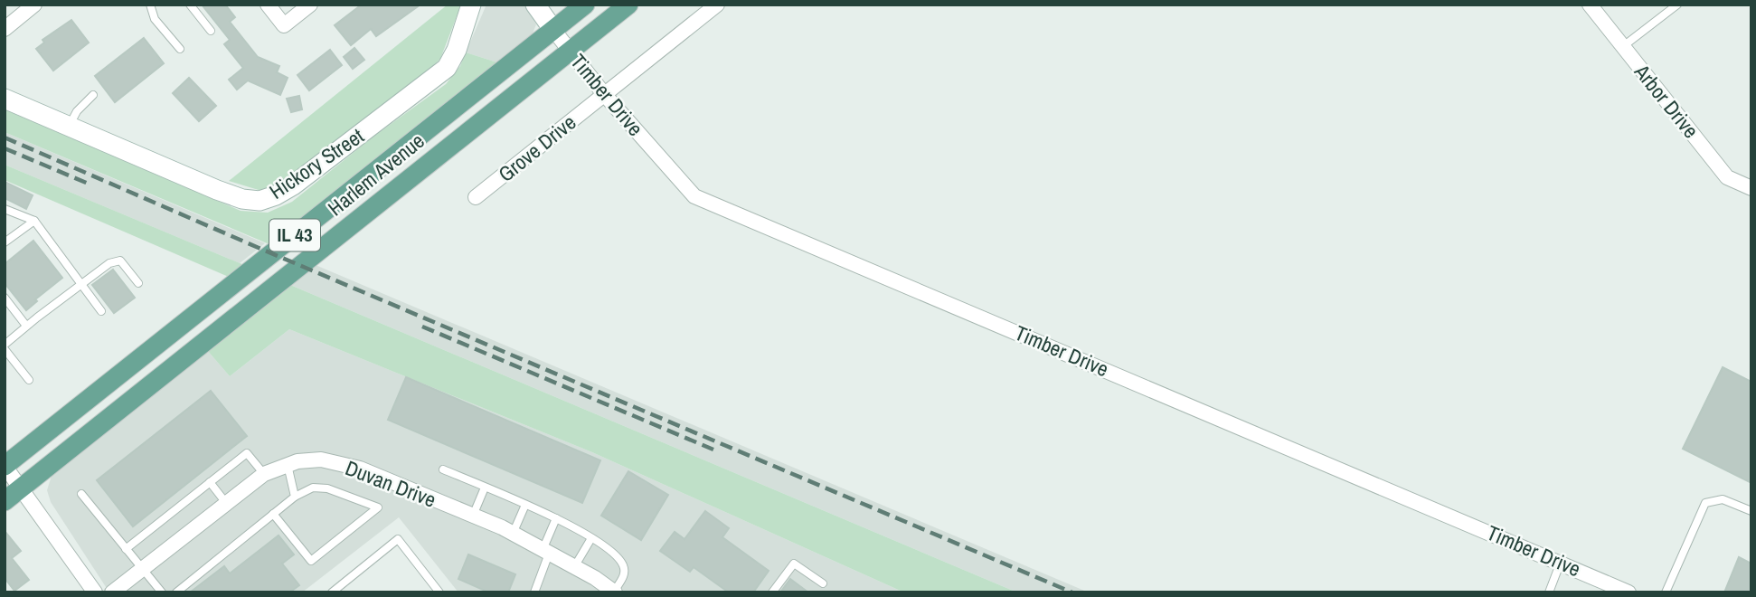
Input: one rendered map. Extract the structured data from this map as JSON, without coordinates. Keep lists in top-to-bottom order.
{
  "streets": {
    "main road": ["Harlem Avenue", "IL 43"],
    "street": [
      "Timber Drive",
      "Arbor Drive",
      "Grove Drive",
      "Hickory Street",
      "Duvan Drive"
    ]
  },
  "crossings": [
    ["Timber Drive", "Grove Drive"],
    ["Timber Drive", "Harlem Avenue"]
  ]
}
